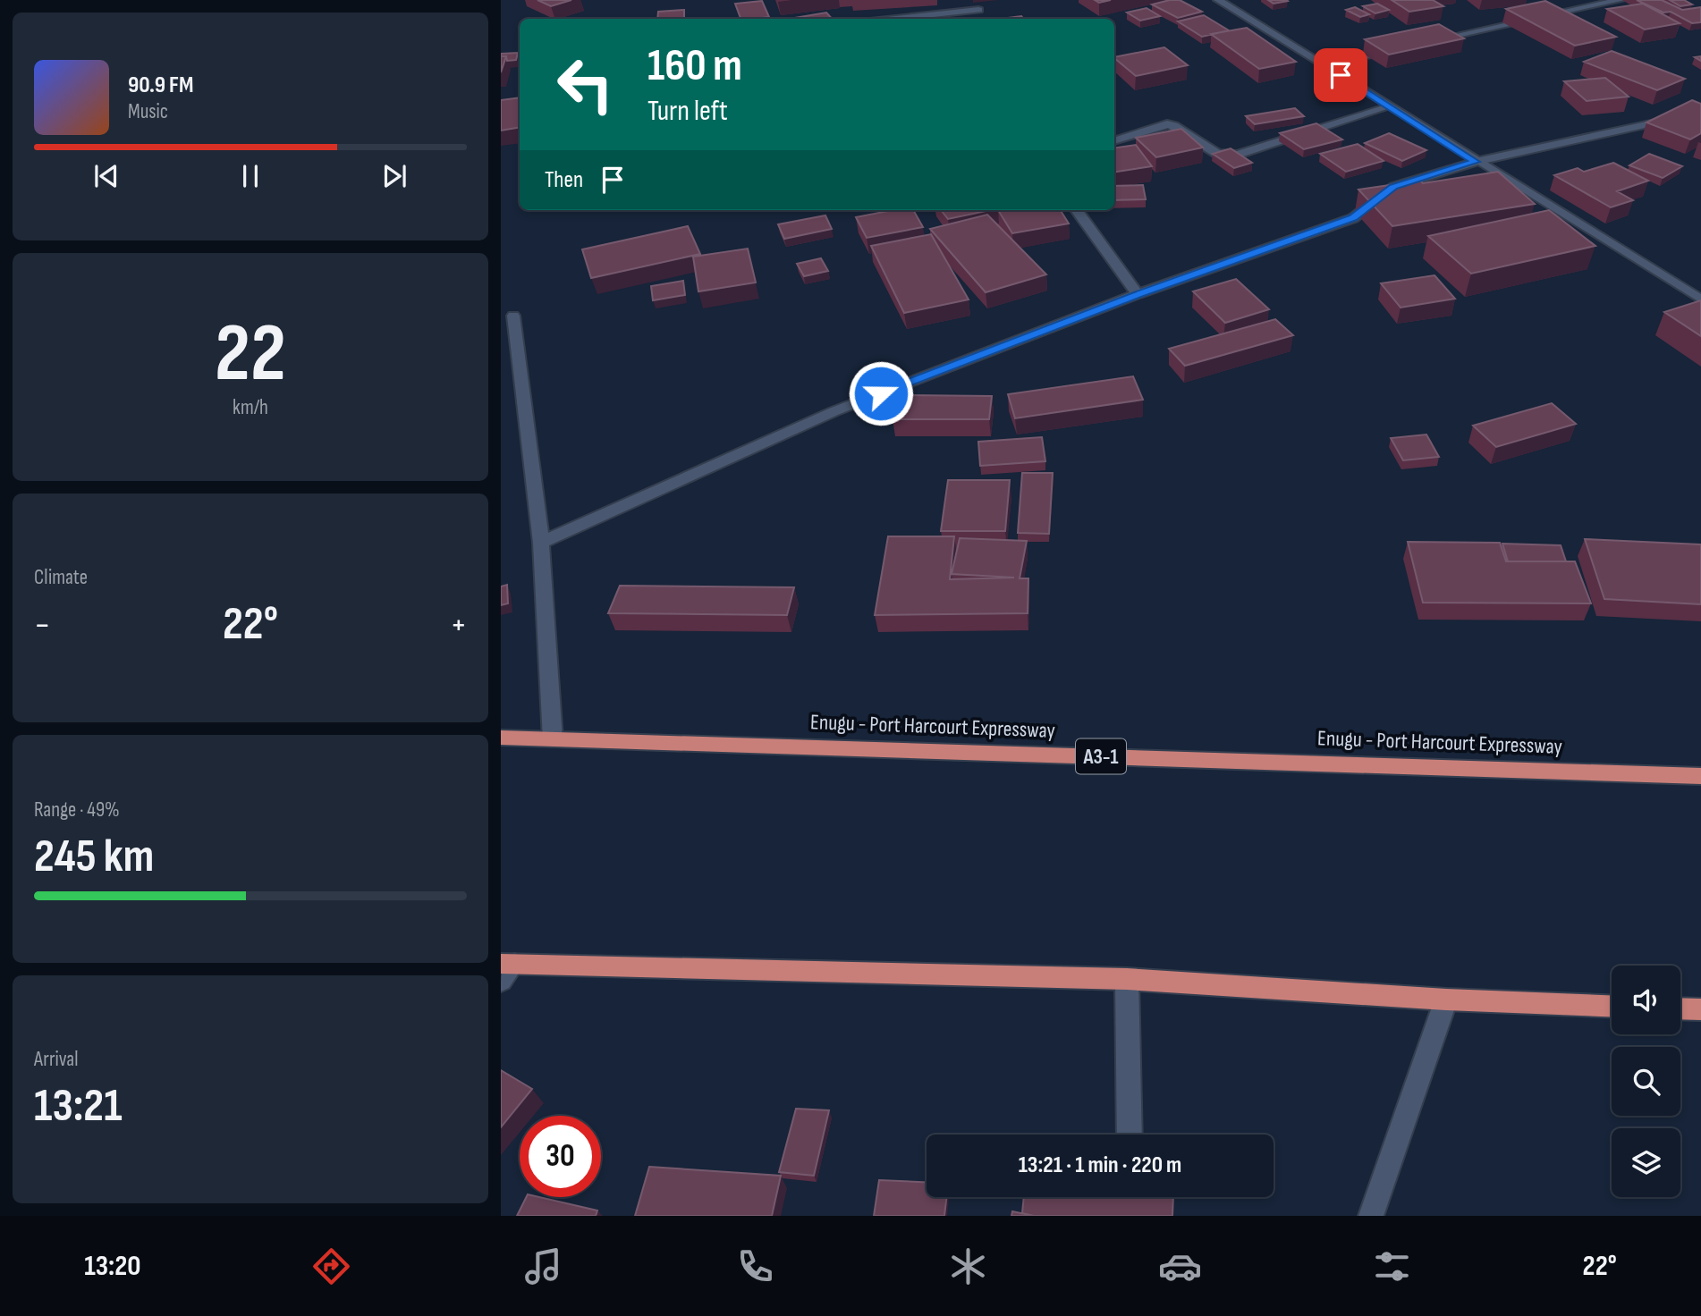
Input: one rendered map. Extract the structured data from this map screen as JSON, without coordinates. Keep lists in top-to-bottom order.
{
  "streets": {
    "highway": ["Enugu - Port Harcourt Expressway", "A3-1"]
  },
  "page": {
    "turn": ["160 m", "Turn left"],
    "song": ["90.9 FM", "Music"],
    "then": "Then",
    "tile": [
      ["22", "km/h"],
      "Climate",
      ["Range · 49%", "245 km"],
      ["Arrival", "13:21"]
    ],
    "heat": ["−", "22°", "+"],
    "limit": "30",
    "trip": "13:21 · 1 min · 220 m",
    "tabs": ["13:20", "22°"]
  }
}
